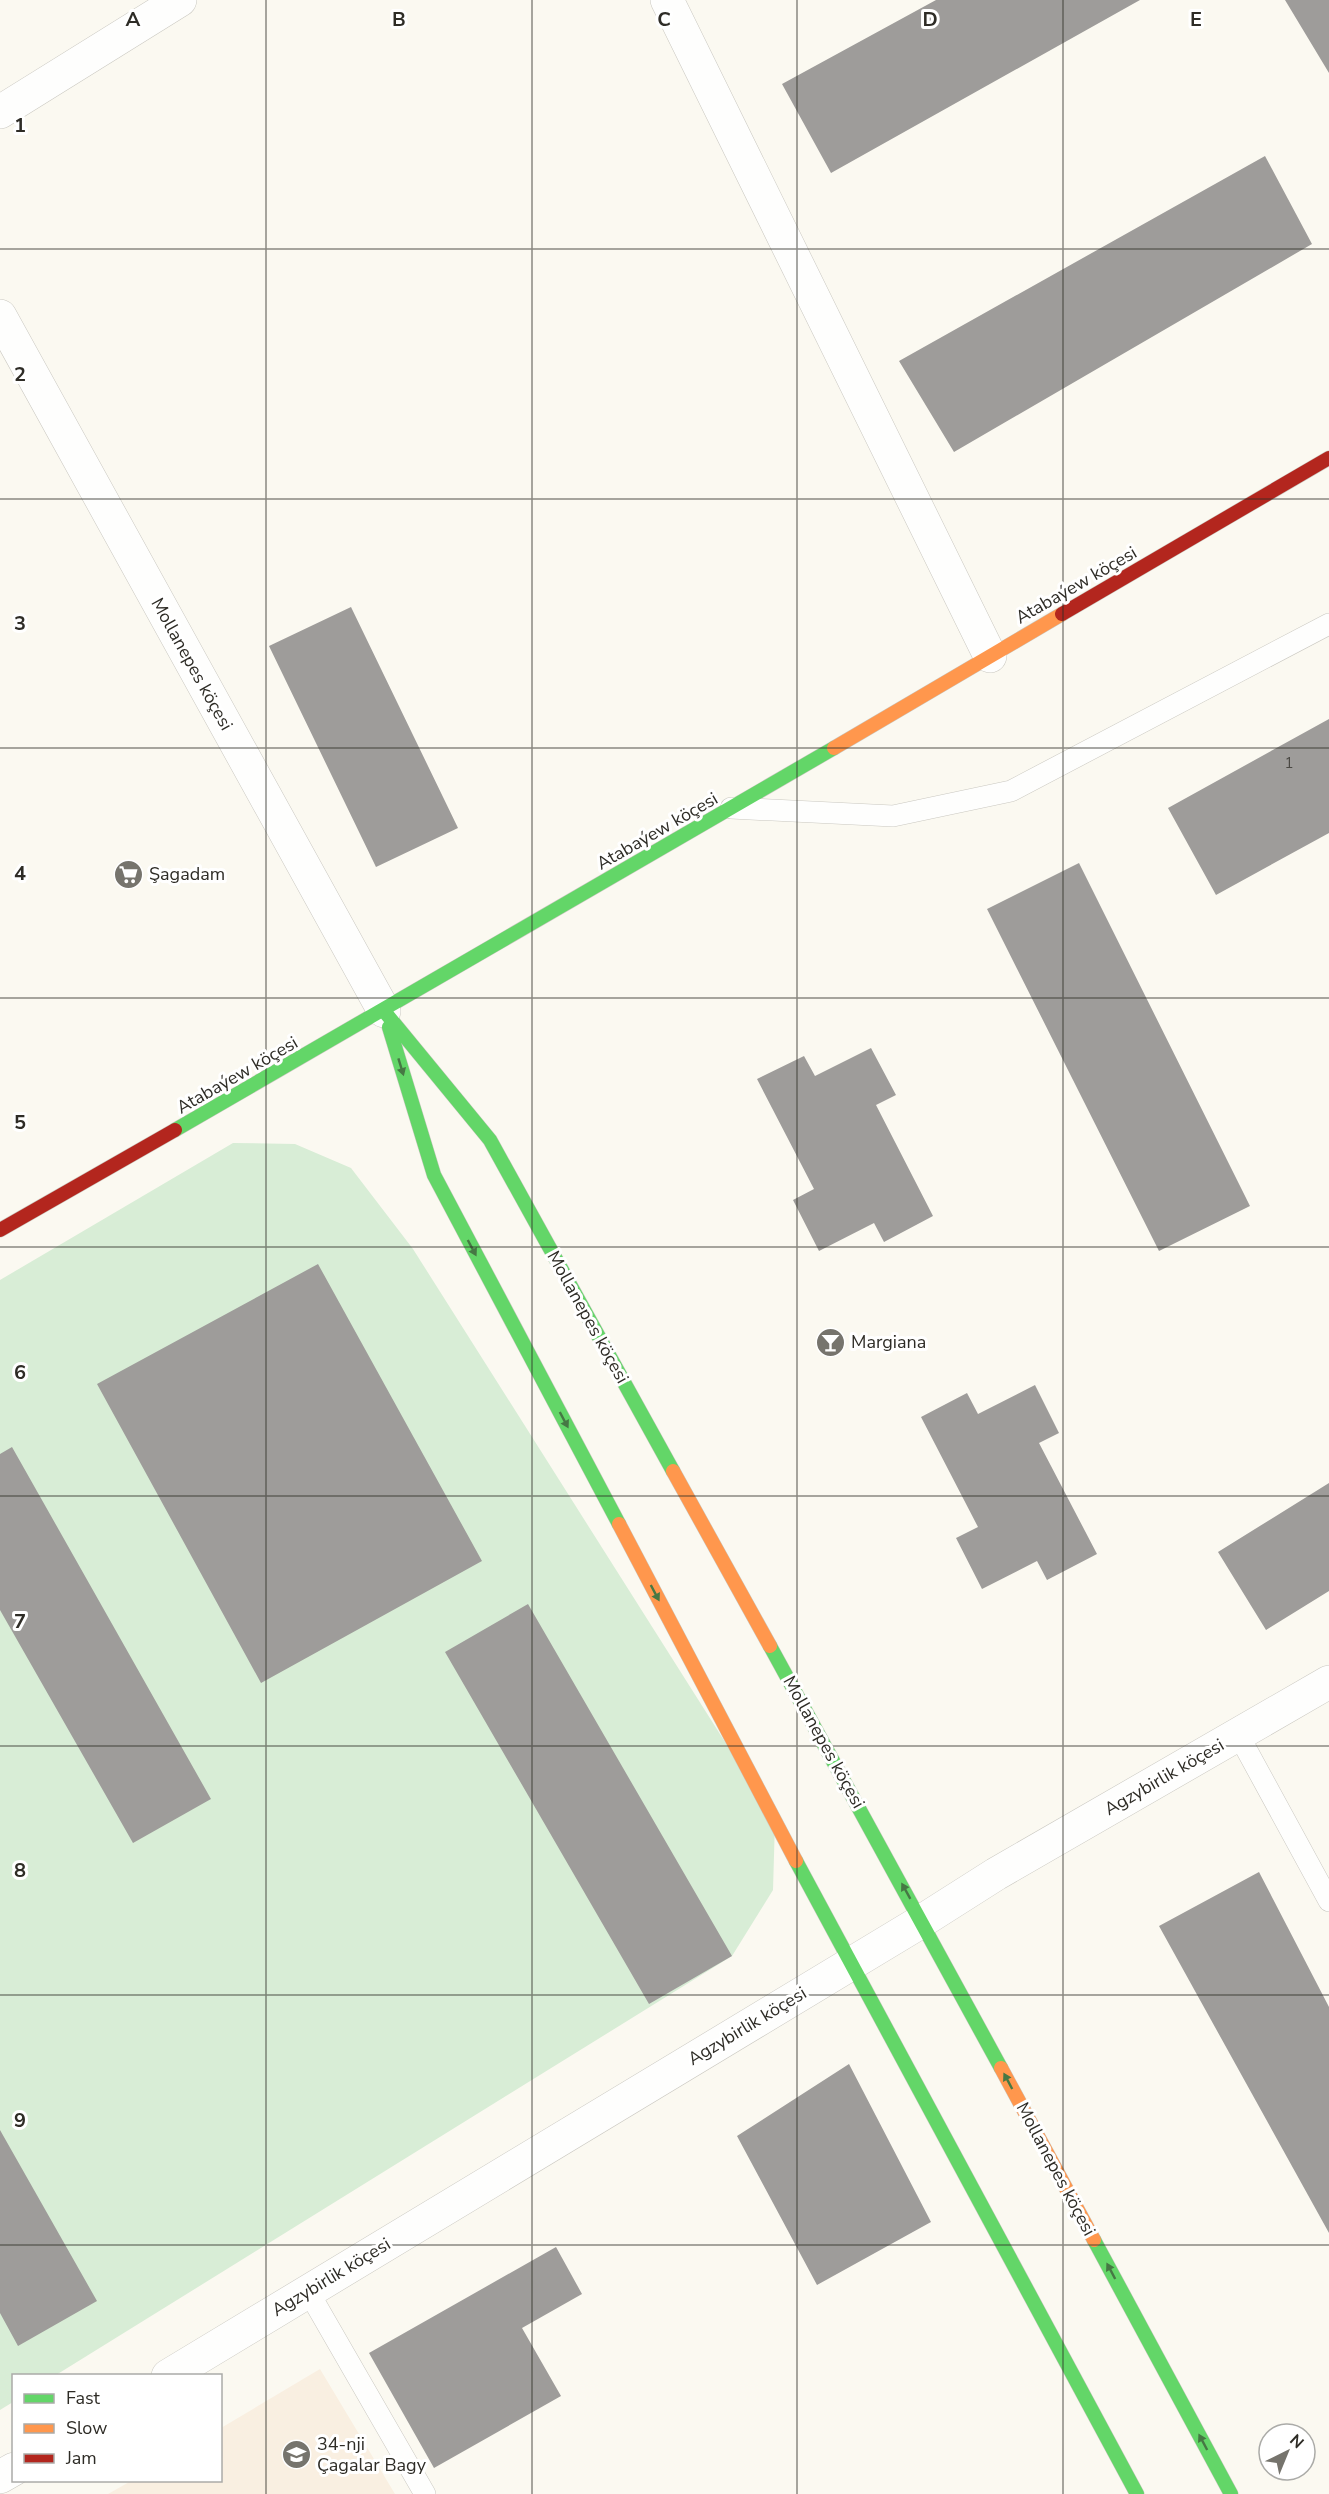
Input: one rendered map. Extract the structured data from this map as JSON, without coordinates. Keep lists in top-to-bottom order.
{
  "streets": {
    "street": ["Atabaýew köçesi", "Mollanepes köçesi", "Agzybirlik köçesi"]
  },
  "crossings": [
    ["Atabaýew köçesi", "Mollanepes köçesi"],
    ["Mollanepes köçesi", "Agzybirlik köçesi"]
  ],
  "places": {
    "supermarket": ["Şagadam"],
    "bar": ["Margiana"],
    "school or university": ["34-nji Çagalar Bagy"]
  },
  "house_numbers": ["1"],
  "legend": ["Fast", "Slow", "Jam"],
  "north": "top right",
  "grid": {
    "columns": [
      "A",
      "B",
      "C",
      "D",
      "E"
    ],
    "rows": [
      "1",
      "2",
      "3",
      "4",
      "5",
      "6",
      "7",
      "8",
      "9"
    ]
  }
}
